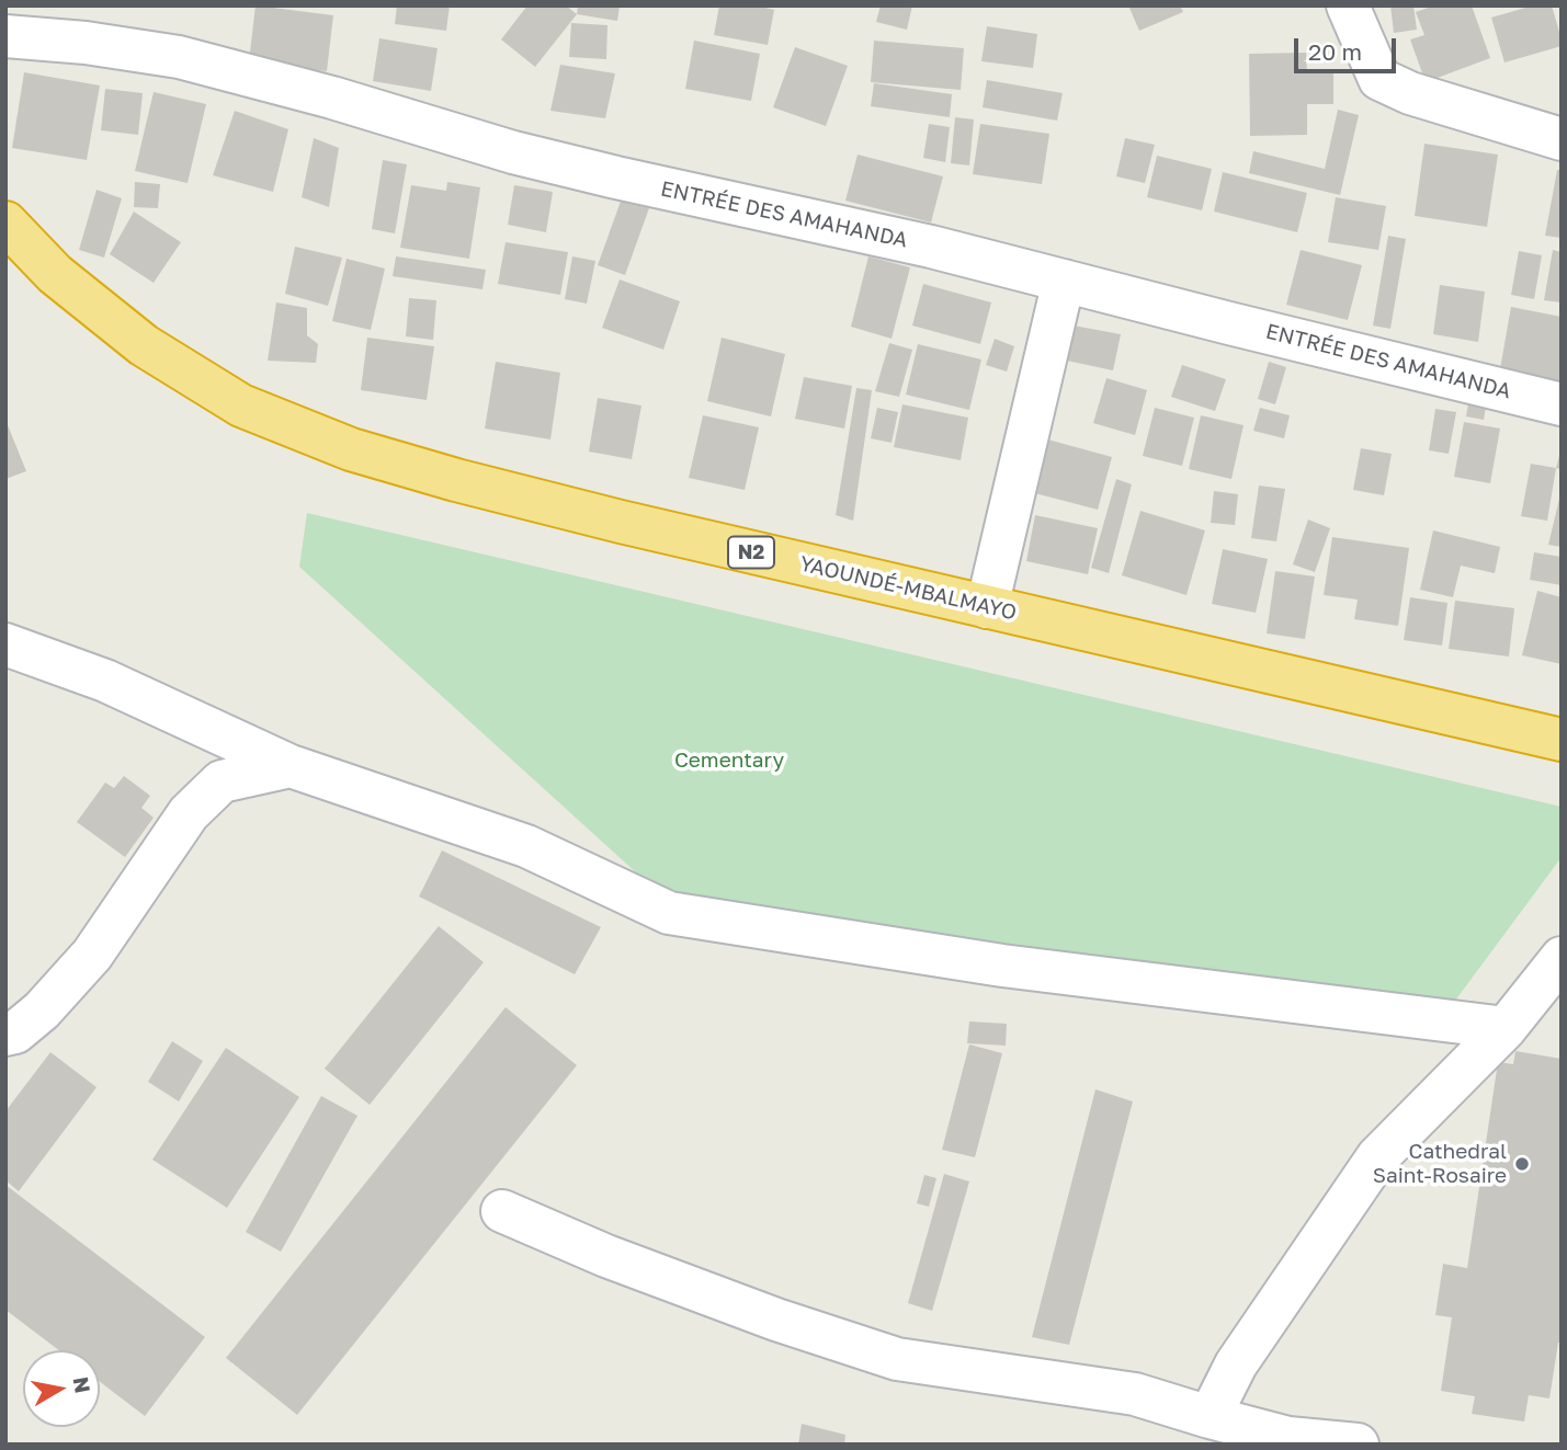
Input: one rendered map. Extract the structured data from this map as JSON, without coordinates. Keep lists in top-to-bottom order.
{
  "streets": {
    "highway": ["N2", "YAOUNDÉ-MBALMAYO"],
    "street": ["ENTRÉE DES AMAHANDA"]
  },
  "parks": ["Cementary"],
  "places": ["Cathedral Saint-Rosaire"],
  "scale_bar": "20 m",
  "north": "right"
}
